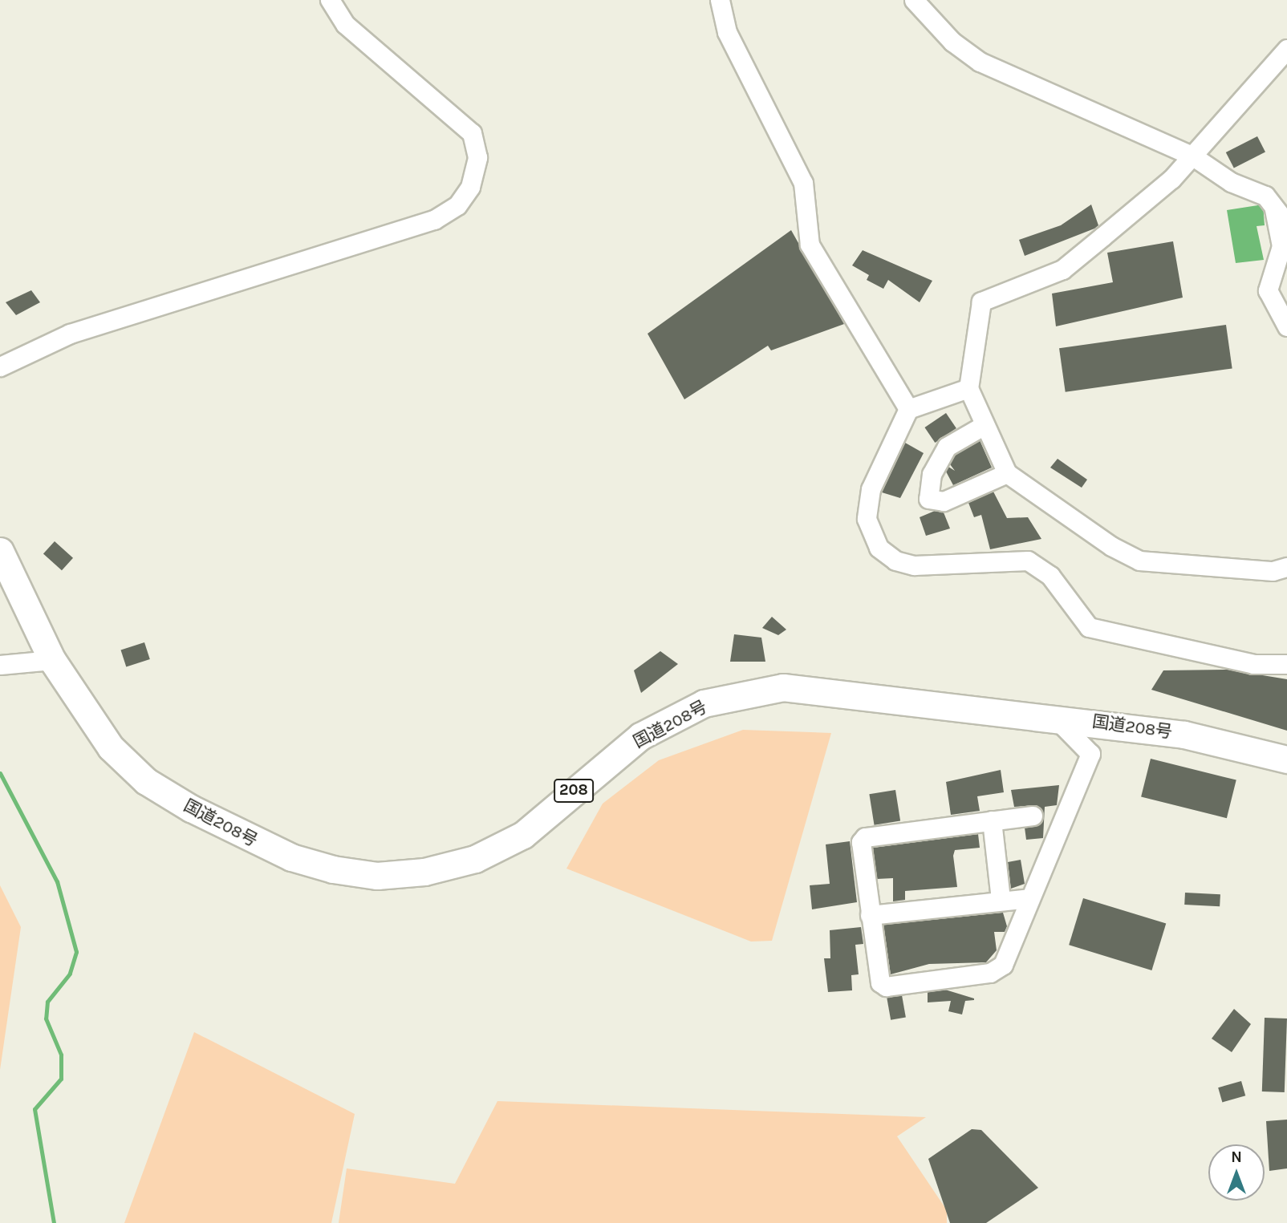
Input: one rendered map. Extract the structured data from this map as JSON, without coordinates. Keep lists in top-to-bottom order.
{
  "streets": {
    "highway": ["国道208号", "208"]
  },
  "north": "top"
}
